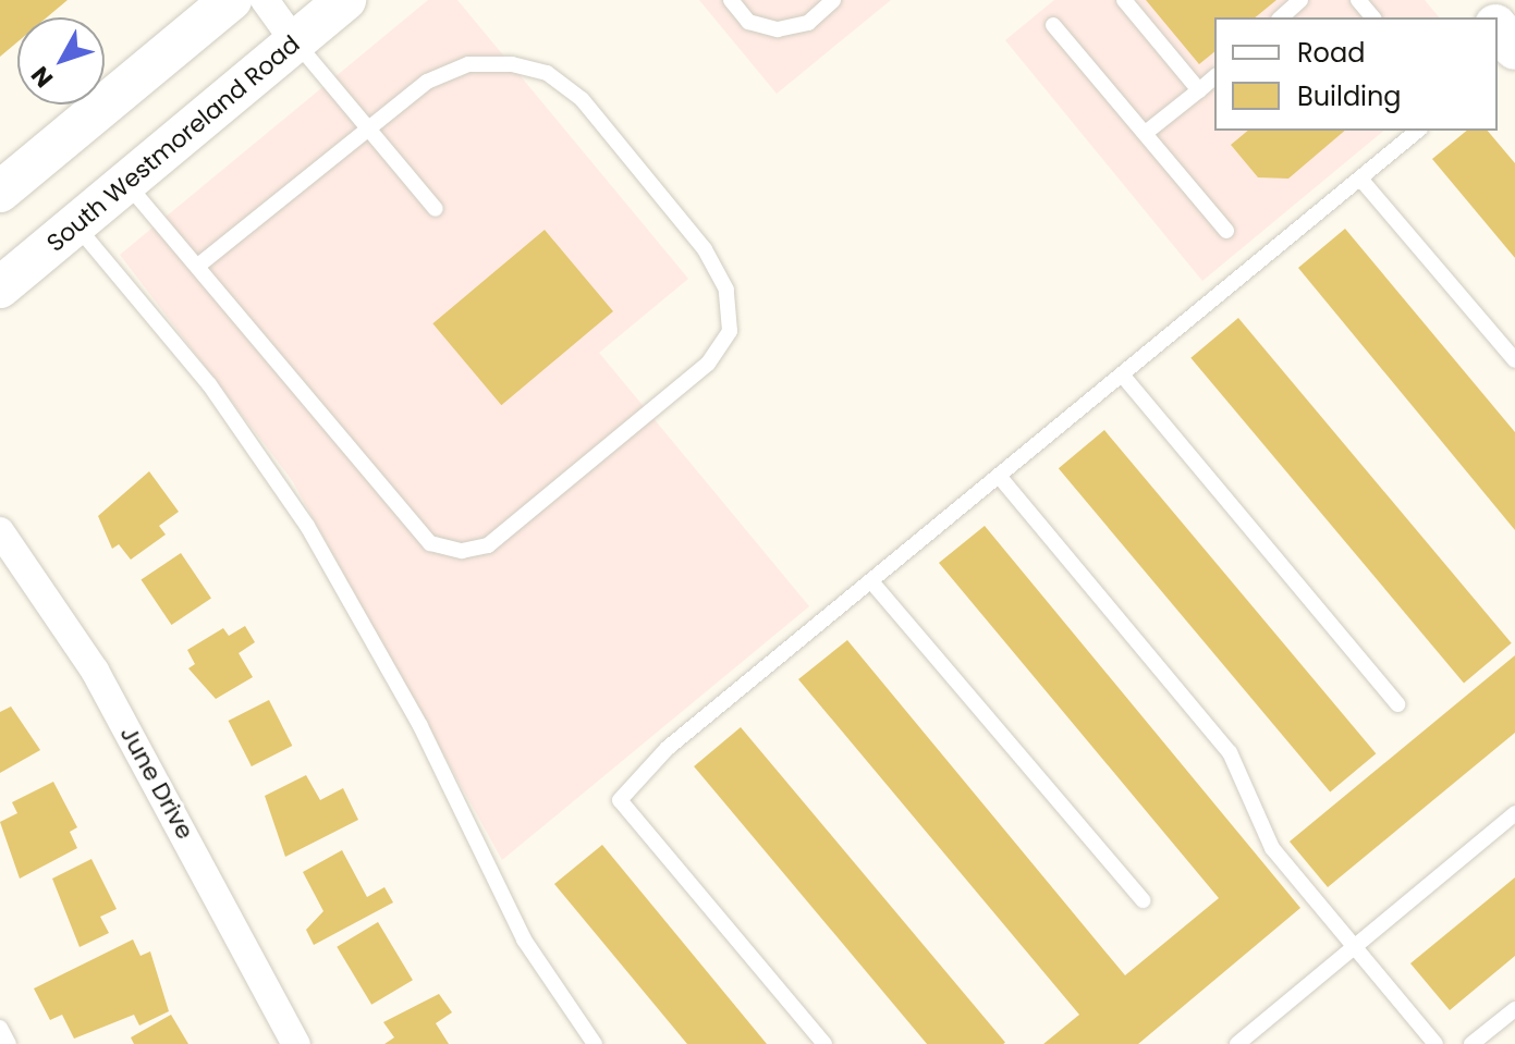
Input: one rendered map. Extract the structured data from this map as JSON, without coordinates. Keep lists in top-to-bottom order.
{
  "streets": {
    "main road": ["South Westmoreland Road"],
    "street": ["June Drive"]
  },
  "legend": ["Road", "Building"],
  "north": "bottom left"
}
